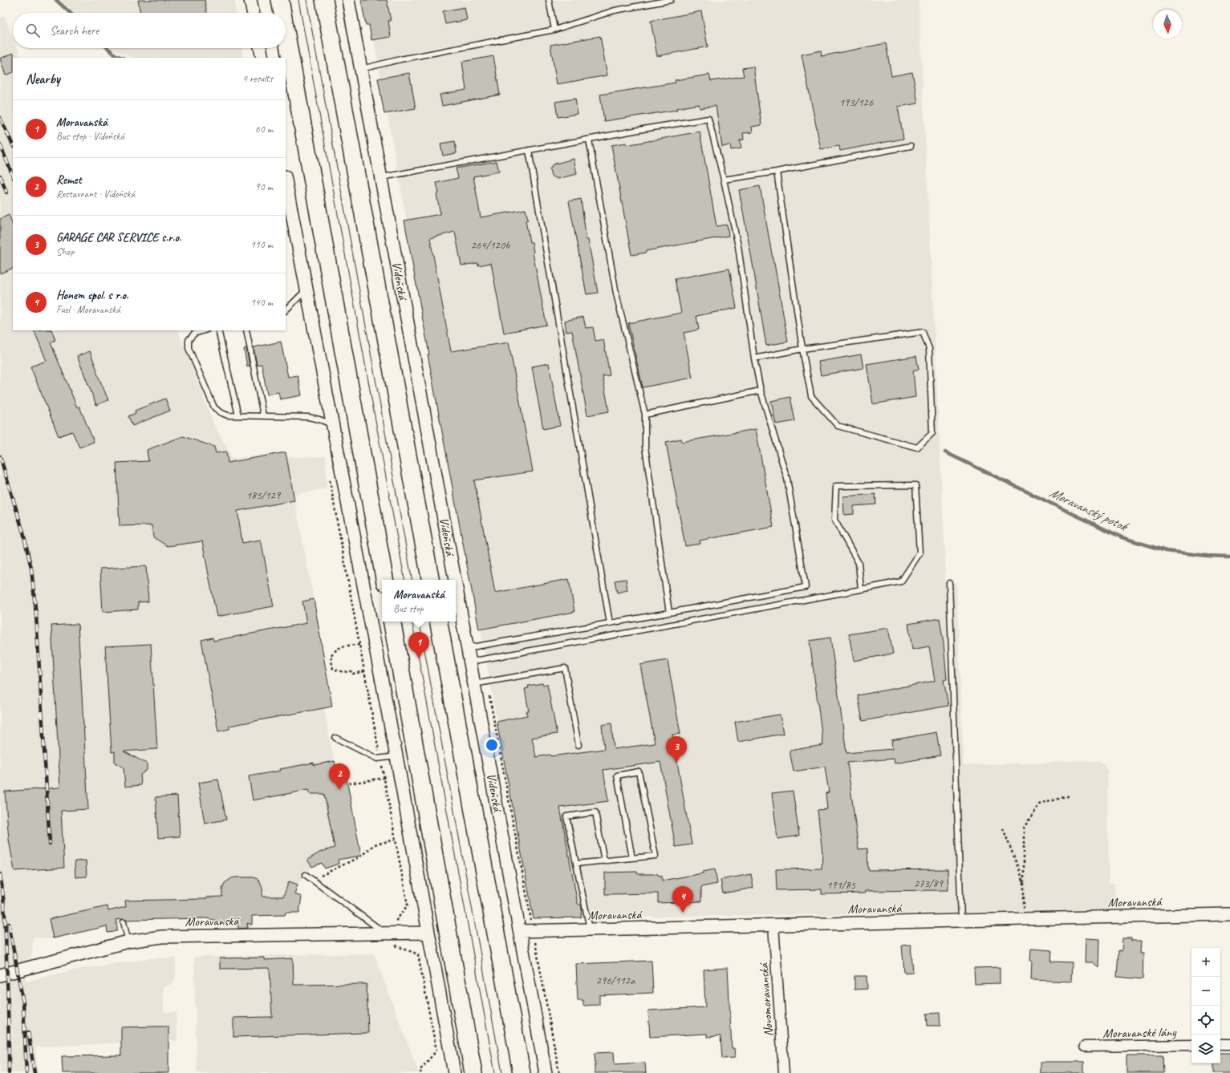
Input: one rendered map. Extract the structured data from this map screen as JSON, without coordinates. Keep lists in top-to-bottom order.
{
  "streets": {
    "highway": ["Vídeňská"],
    "street": ["Moravanská", "Novomoravanská", "Moravanské lány"]
  },
  "crossings": [
    ["Vídeňská", "Moravanská"],
    ["Moravanská", "Novomoravanská"]
  ],
  "water": ["Moravanský potok"],
  "house_numbers": [
    "193/126",
    "264/120b",
    "185/129",
    "273/89",
    "191/85",
    "296/112a"
  ],
  "north": "bottom",
  "page": {
    "search": "Search here",
    "heading": ["Nearby", "4 results"],
    "list": [
      {
        "mark": "1",
        "name": "Moravanská",
        "note": "Bus stop · Vídeňská",
        "value": "60 m"
      },
      {
        "mark": "2",
        "name": "Remet",
        "note": "Restaurant · Vídeňská",
        "value": "90 m"
      },
      {
        "mark": "3",
        "name": "GARAGE CAR SERVICE s.r.o.",
        "note": "Shop",
        "value": "110 m"
      },
      {
        "mark": "4",
        "name": "Honem spol. s r.o.",
        "note": "Fuel · Moravanská",
        "value": "140 m"
      }
    ],
    "popup": ["Moravanská", "Bus stop"],
    "pins": [
      "1",
      "3",
      "2",
      "4"
    ],
    "map_buttons": ["+", "−"]
  }
}
